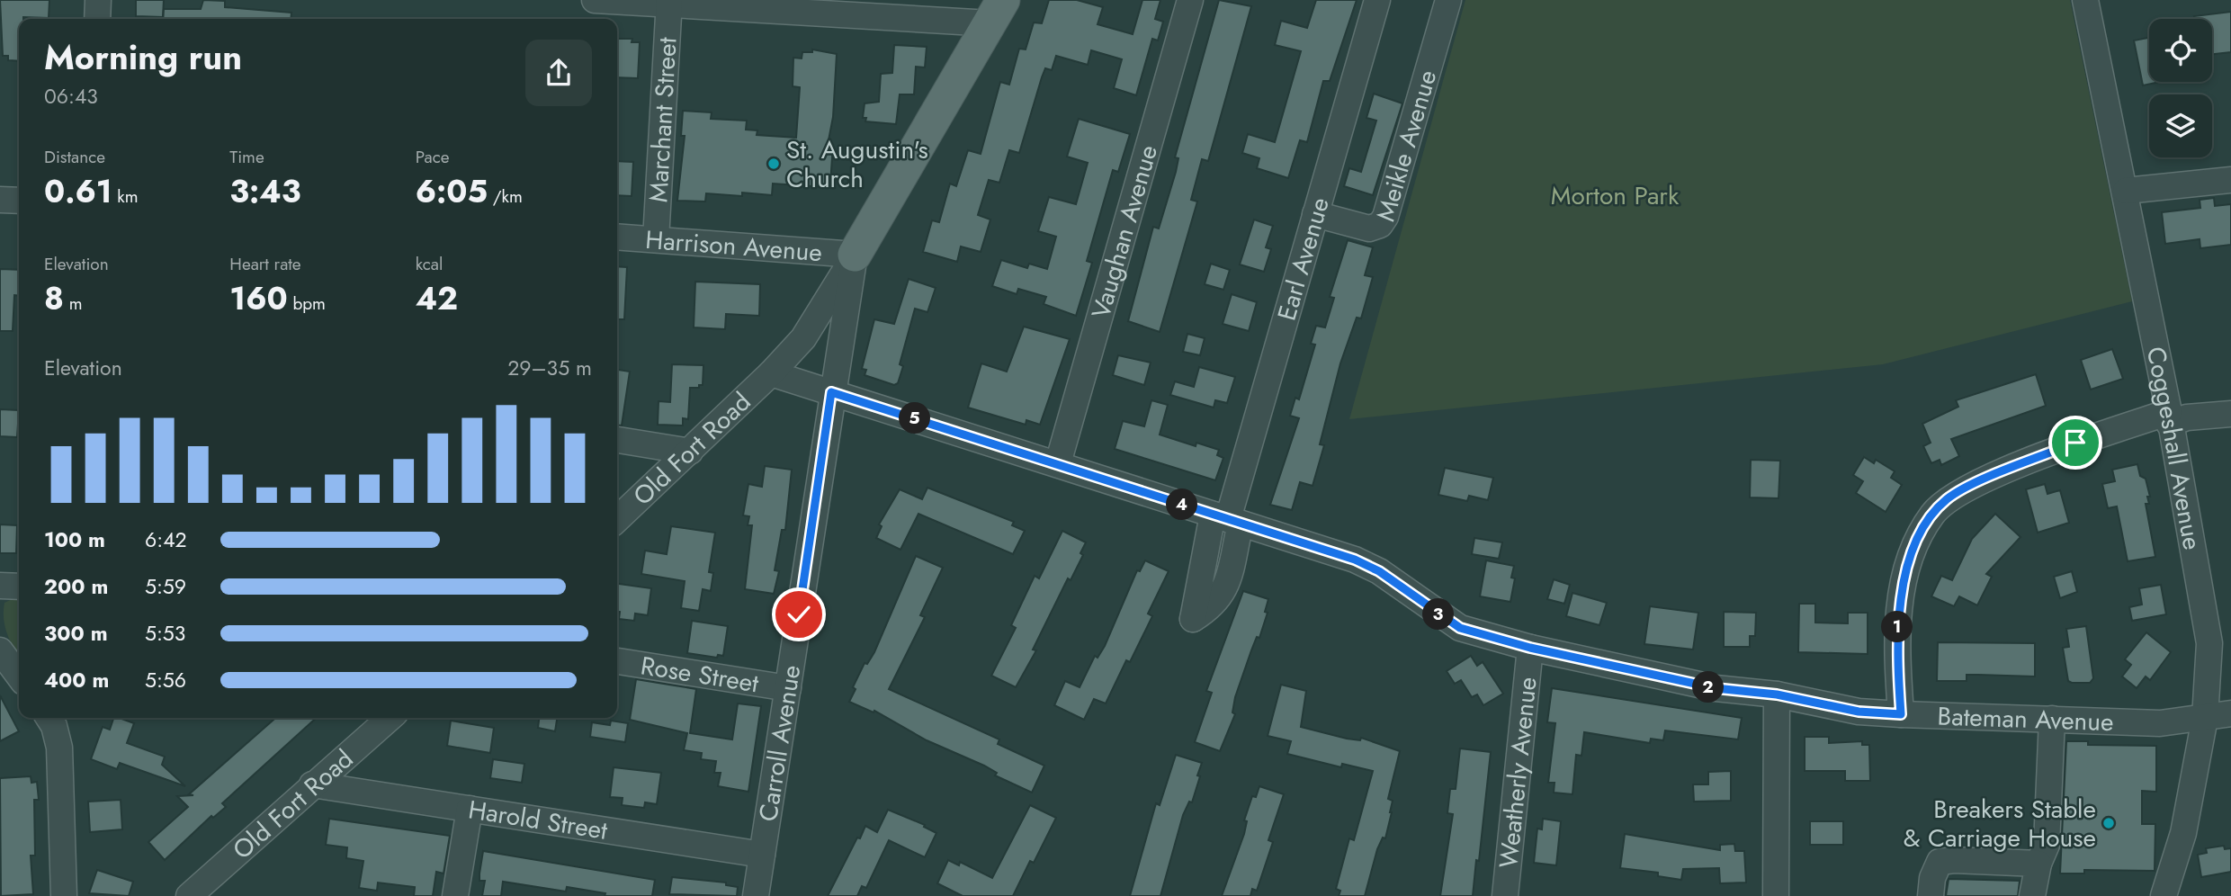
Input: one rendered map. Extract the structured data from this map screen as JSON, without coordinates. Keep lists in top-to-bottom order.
{
  "streets": {
    "main road": ["Carroll Avenue"],
    "street": [
      "Marchant Street",
      "Meikle Avenue",
      "Vaughan Avenue",
      "Harrison Avenue",
      "Earl Avenue",
      "Coggeshall Avenue",
      "Old Fort Road",
      "Rose Street",
      "Bateman Avenue",
      "Weatherly Avenue",
      "Harold Street"
    ]
  },
  "crossings": [
    ["Marchant Street", "Harrison Avenue"],
    ["Meikle Avenue", "Earl Avenue"],
    ["Vaughan Avenue", "Bateman Avenue"],
    ["Harrison Avenue", "Carroll Avenue"],
    ["Earl Avenue", "Bateman Avenue"],
    ["Coggeshall Avenue", "Bateman Avenue"],
    ["Old Fort Road", "Bateman Avenue"],
    ["Old Fort Road", "Carroll Avenue"],
    ["Old Fort Road", "Harold Street"],
    ["Rose Street", "Carroll Avenue"],
    ["Bateman Avenue", "Carroll Avenue"],
    ["Bateman Avenue", "Weatherly Avenue"],
    ["Carroll Avenue", "Harold Street"]
  ],
  "parks": ["Morton Park"],
  "places": ["St. Augustin's Church", "Breakers Stable & Carriage House"],
  "page": {
    "heading": ["Morning run", "06:43"],
    "stats": [
      ["Distance", "0.61 km"],
      ["Time", "3:43"],
      ["Pace", "6:05 /km"],
      ["Elevation", "8 m"],
      ["Heart rate", "160 bpm"],
      ["kcal", "42"]
    ],
    "chart": ["Elevation", "29–35 m"],
    "pins": [
      "5",
      "4",
      "3",
      "1",
      "2"
    ],
    "list": [
      {
        "name": "100 m",
        "note": "6:42"
      },
      {
        "name": "200 m",
        "note": "5:59"
      },
      {
        "name": "300 m",
        "note": "5:53"
      },
      {
        "name": "400 m",
        "note": "5:56"
      }
    ]
  }
}
